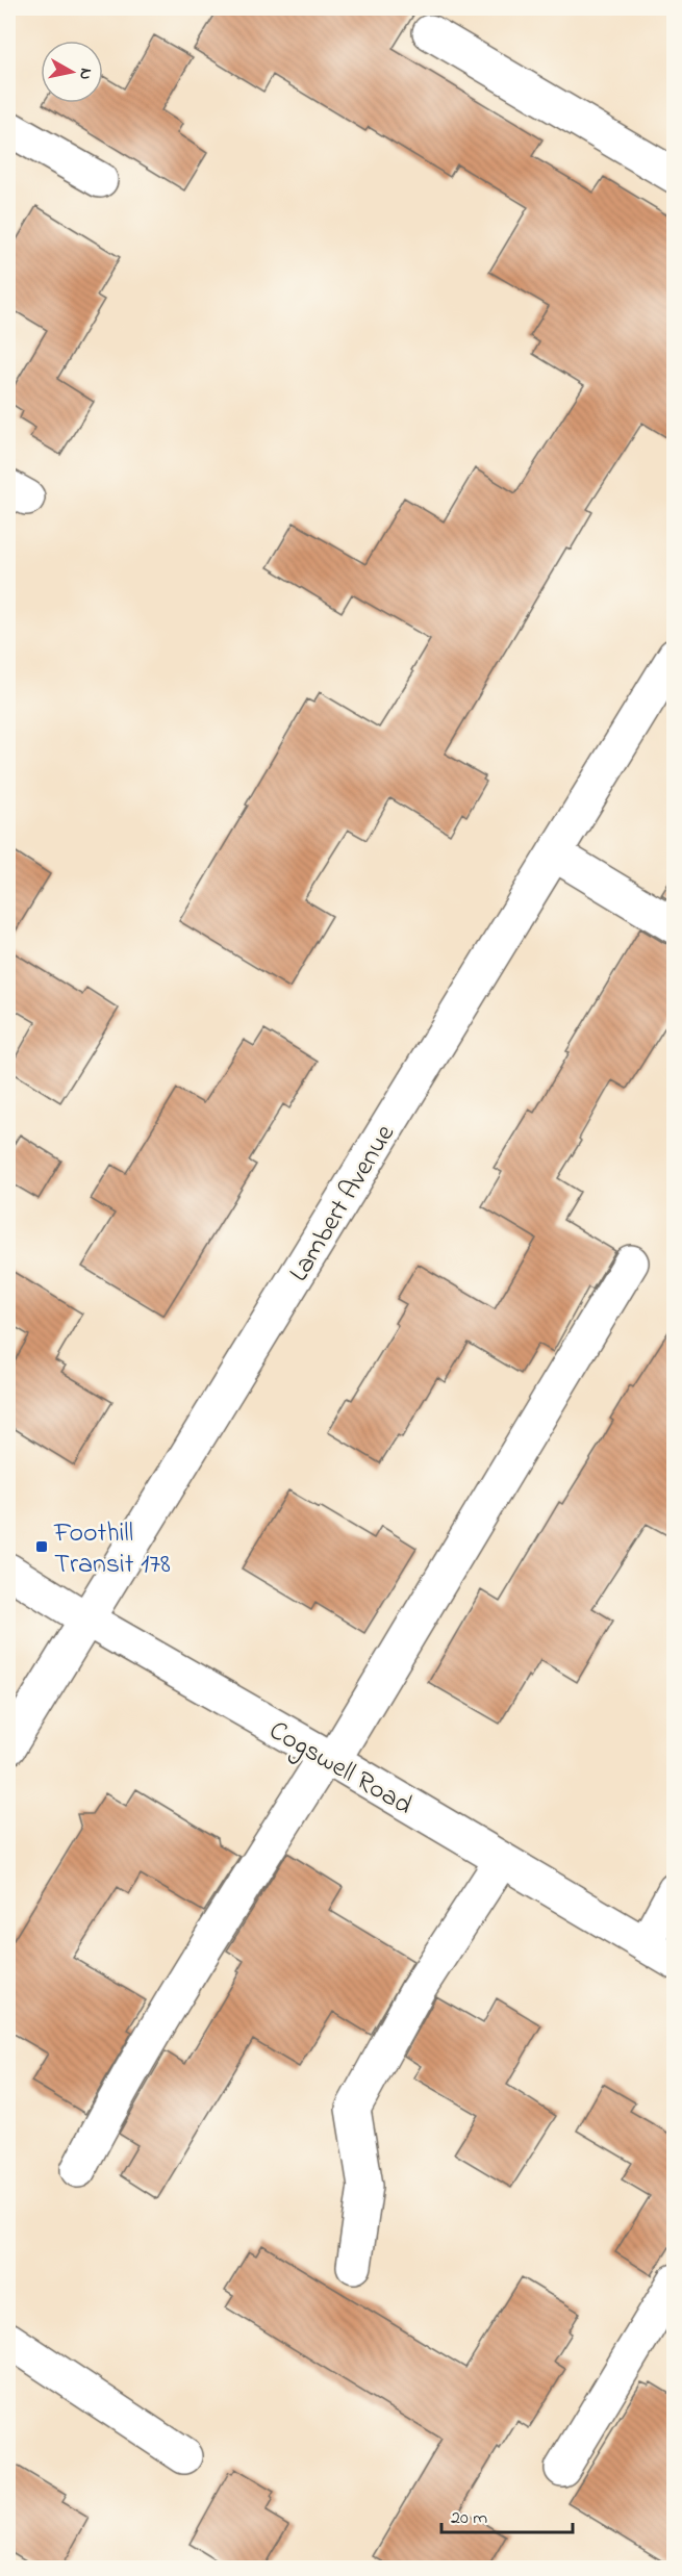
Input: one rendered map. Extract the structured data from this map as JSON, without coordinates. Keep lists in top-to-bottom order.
{
  "streets": {
    "street": ["Lambert Avenue", "Cogswell Road"]
  },
  "crossings": [
    ["Lambert Avenue", "Cogswell Road"]
  ],
  "places": {
    "transit": ["Foothill Transit 178"]
  },
  "scale_bar": "20 m",
  "north": "right"
}
